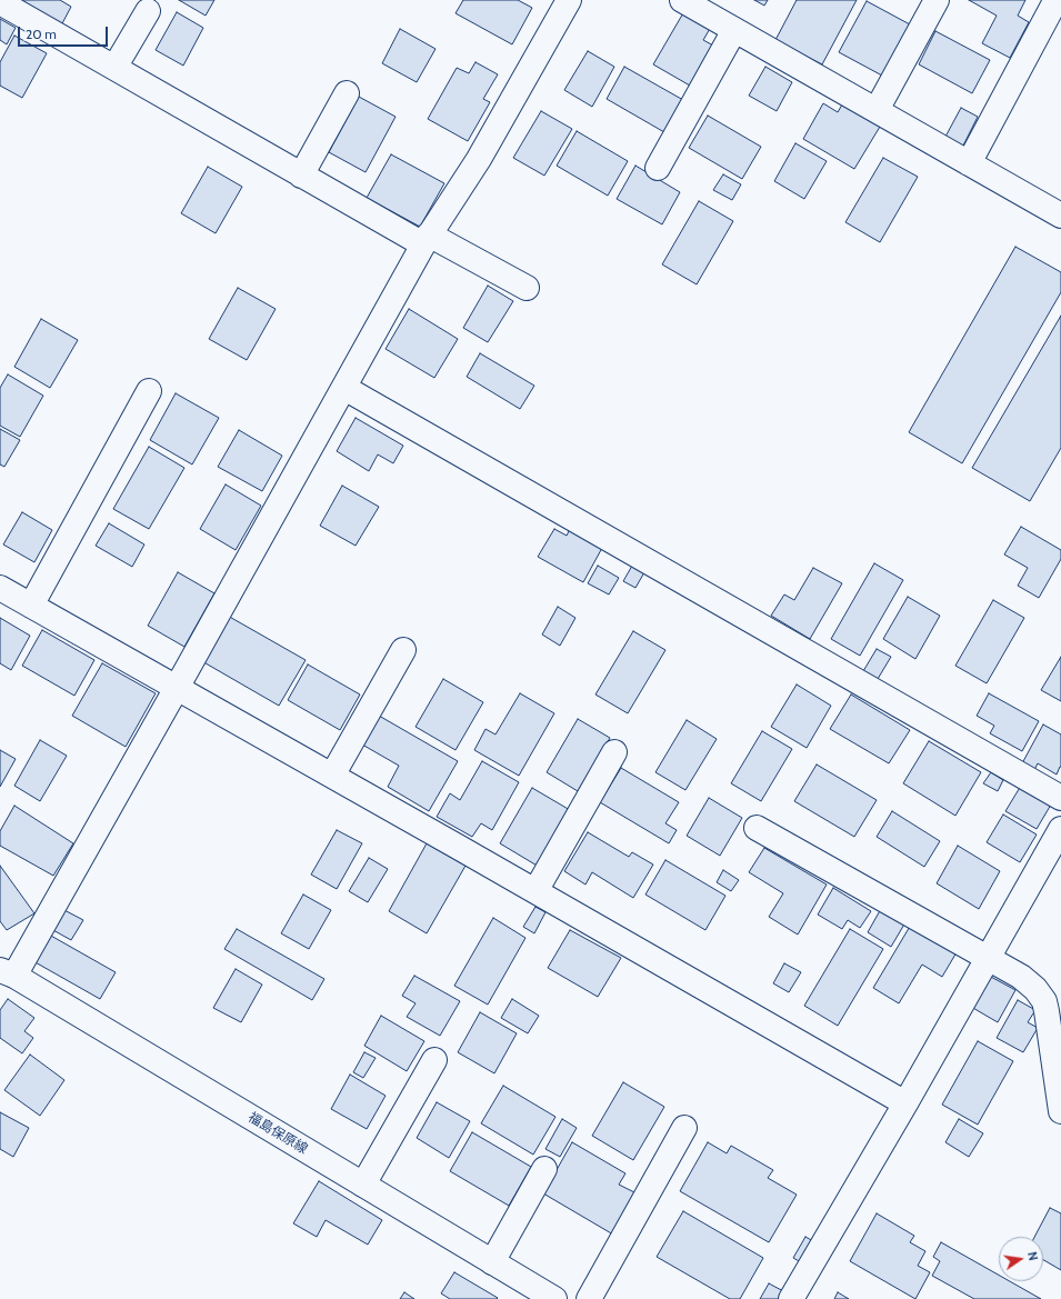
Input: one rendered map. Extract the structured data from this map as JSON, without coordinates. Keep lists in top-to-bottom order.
{
  "streets": {
    "street": ["福島保原線"]
  },
  "scale_bar": "20 m",
  "north": "right"
}
